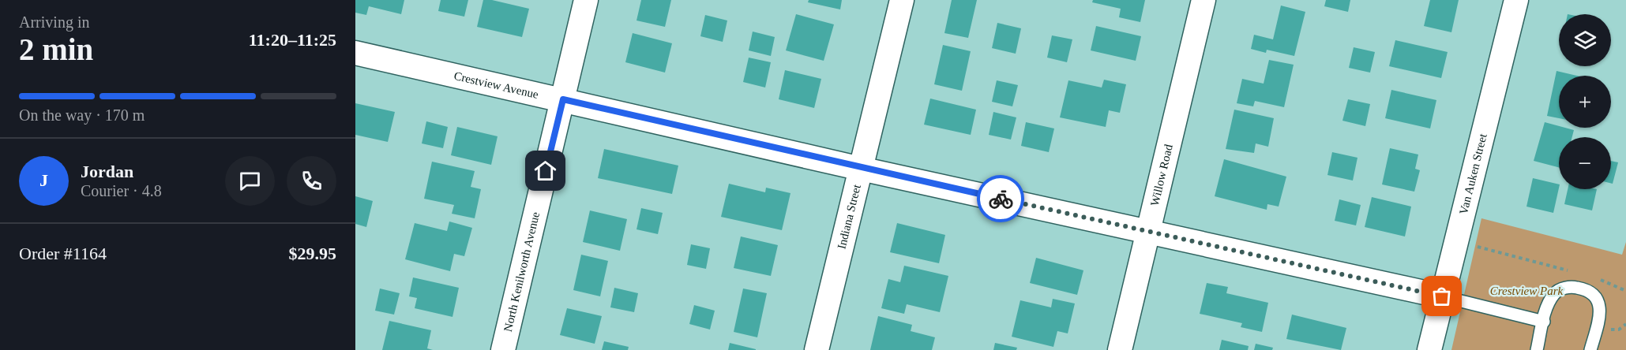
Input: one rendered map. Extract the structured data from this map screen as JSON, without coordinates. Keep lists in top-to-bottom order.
{
  "streets": {
    "street": [
      "Crestview Avenue",
      "Willow Road",
      "Van Auken Street",
      "Indiana Street",
      "North Kenilworth Avenue"
    ]
  },
  "crossings": [
    ["Crestview Avenue", "Willow Road"],
    ["Crestview Avenue", "Van Auken Street"],
    ["Crestview Avenue", "Indiana Street"],
    ["Crestview Avenue", "North Kenilworth Avenue"]
  ],
  "parks": ["Crestview Park"],
  "page": {
    "heading": ["2 min", "Arriving in", "11:20–11:25"],
    "panel": [
      "Jordan",
      "Courier · 4.8",
      "Order #1164",
      "$29.95"
    ],
    "map_buttons": ["+", "−"],
    "bar": "On the way · 170 m",
    "round": "J"
  }
}
